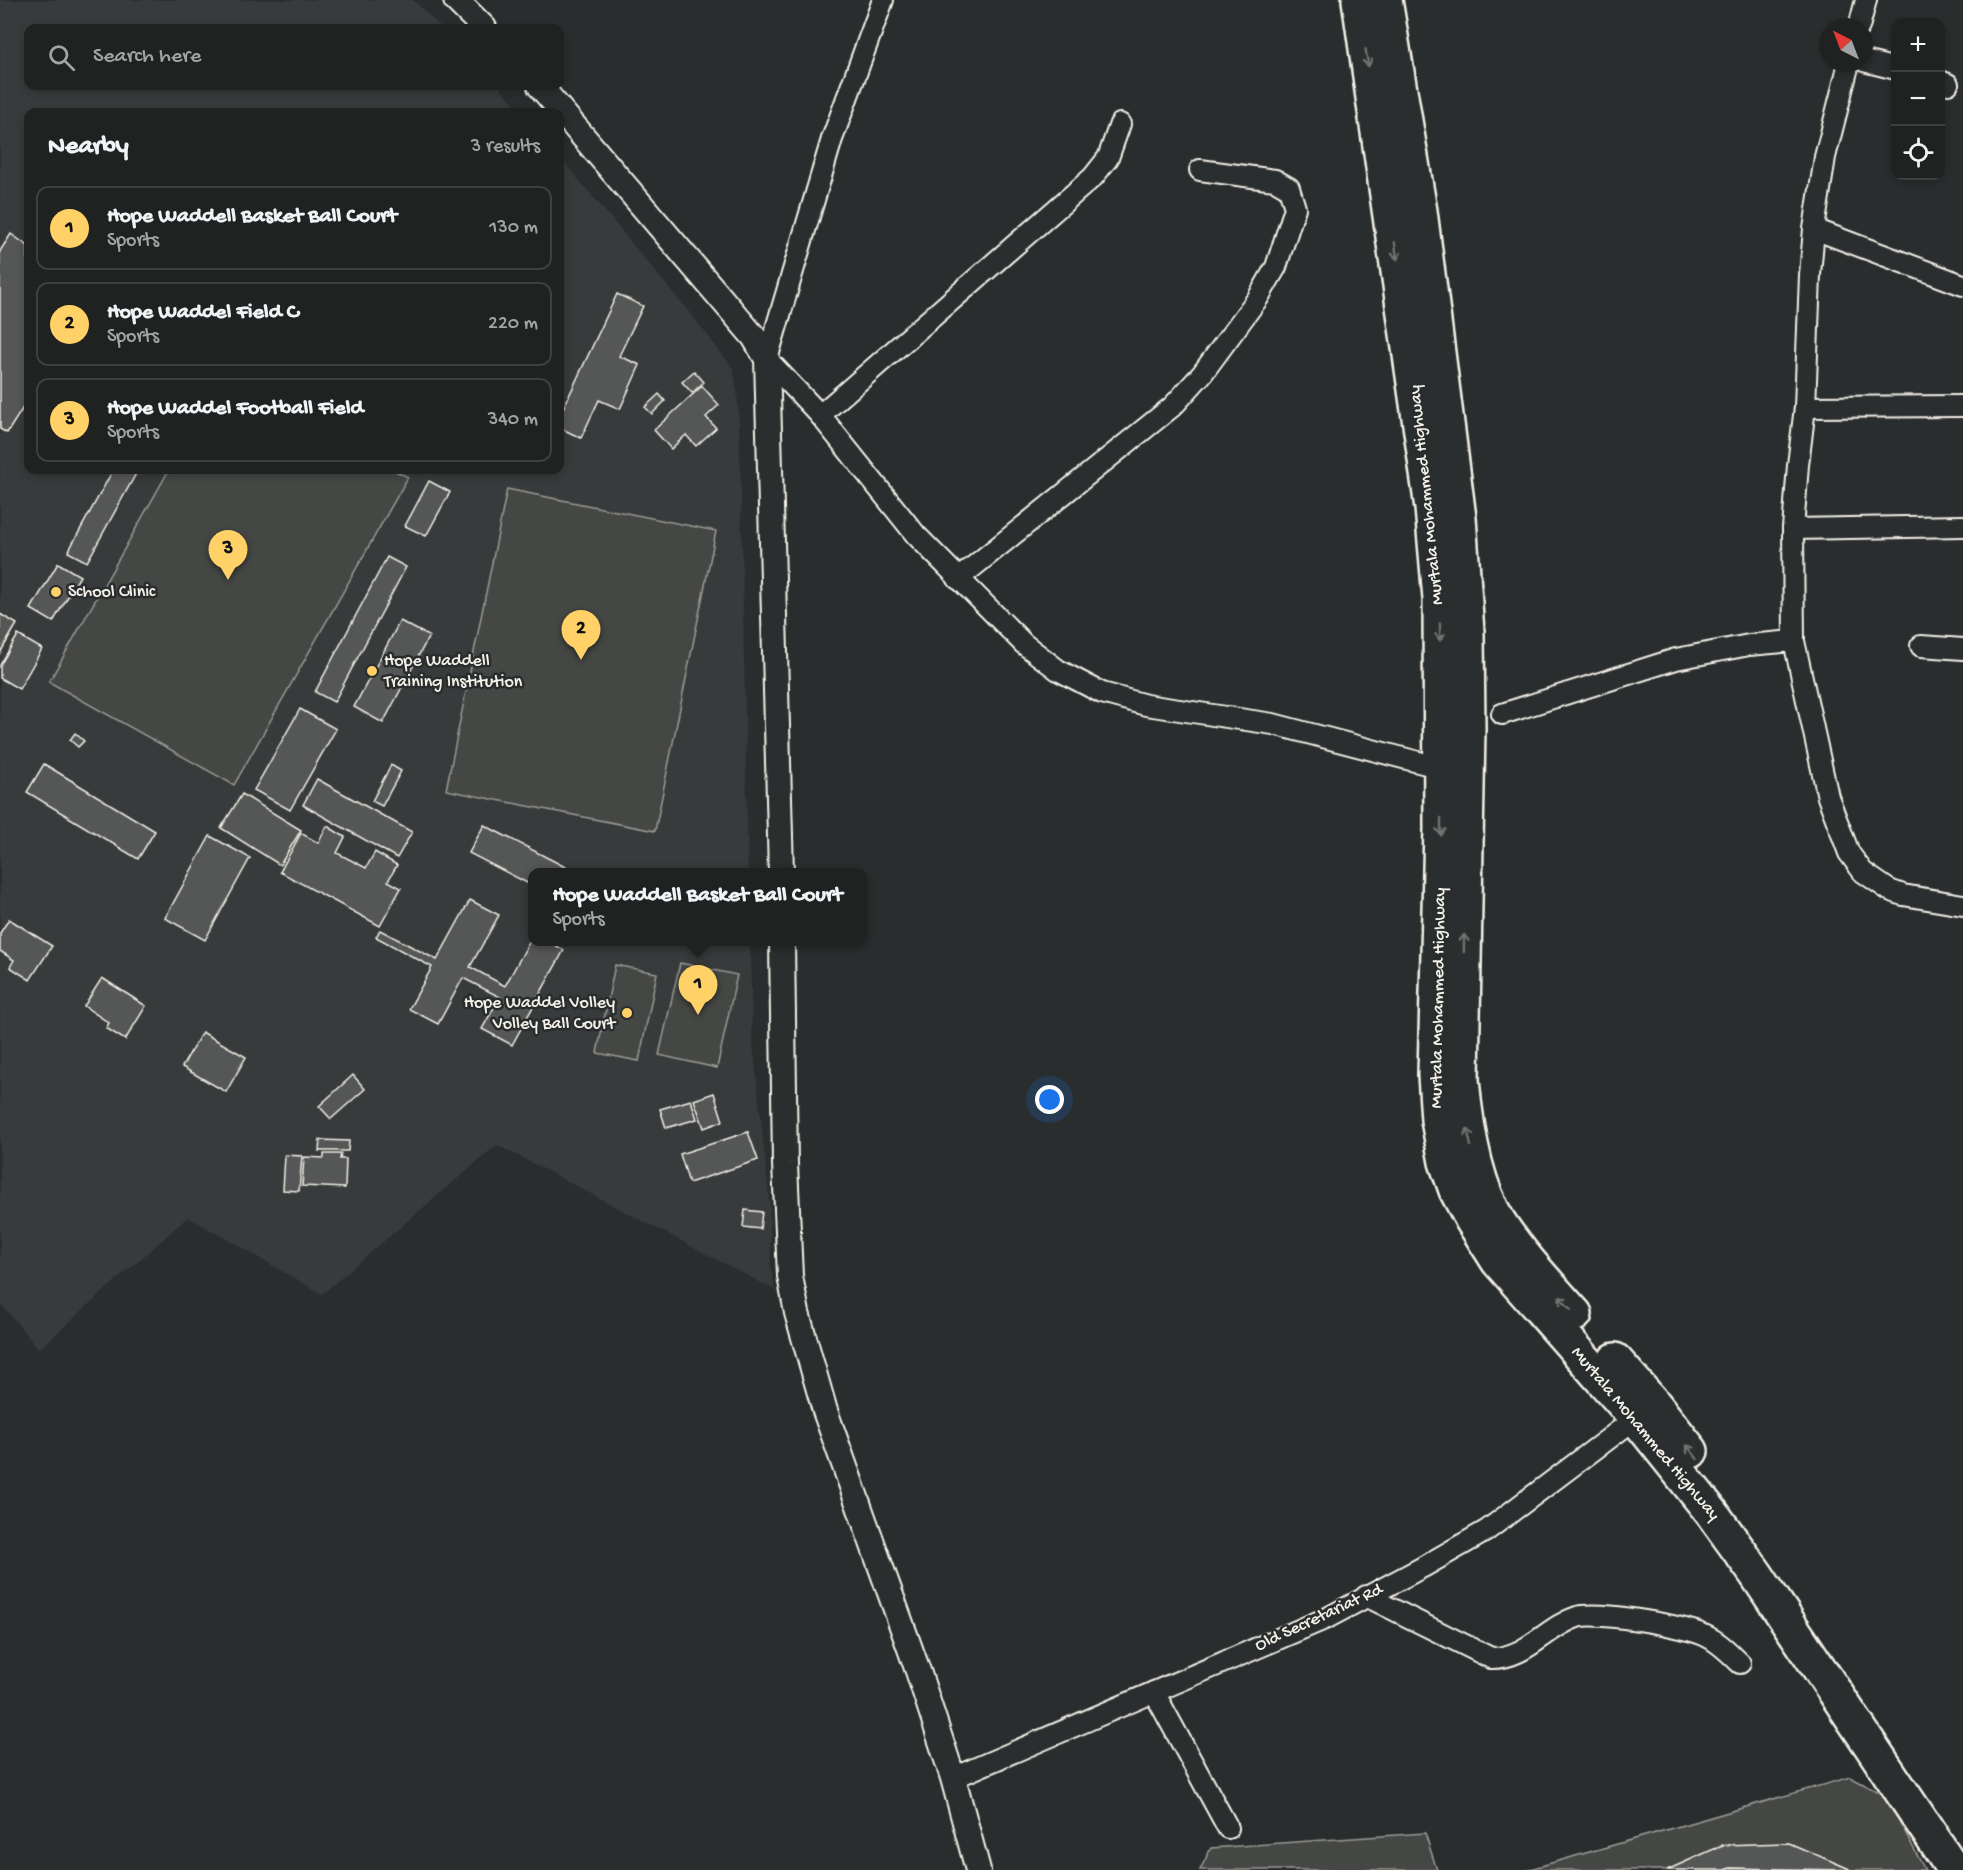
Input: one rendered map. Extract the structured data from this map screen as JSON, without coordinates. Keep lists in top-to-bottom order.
{
  "streets": {
    "highway": ["Murtala Mohammed Highway"],
    "street": ["Old Secretariat Rd"]
  },
  "crossings": [
    ["Murtala Mohammed Highway", "Old Secretariat Rd"]
  ],
  "places": ["School Clinic", "Hope Waddell Training Institution", "Hope Waddel Volley Volley Ball Court"],
  "north": "top left",
  "page": {
    "map_buttons": ["+", "−"],
    "search": "Search here",
    "heading": ["Nearby", "3 results"],
    "list": [
      {
        "mark": "1",
        "name": "Hope Waddell Basket Ball Court",
        "note": "Sports",
        "value": "130 m"
      },
      {
        "mark": "2",
        "name": "Hope Waddel Field C",
        "note": "Sports",
        "value": "220 m"
      },
      {
        "mark": "3",
        "name": "Hope Waddel Football Field",
        "note": "Sports",
        "value": "340 m"
      }
    ],
    "pins": ["3", "2", "1"],
    "popup": ["Hope Waddell Basket Ball Court", "Sports"]
  }
}
